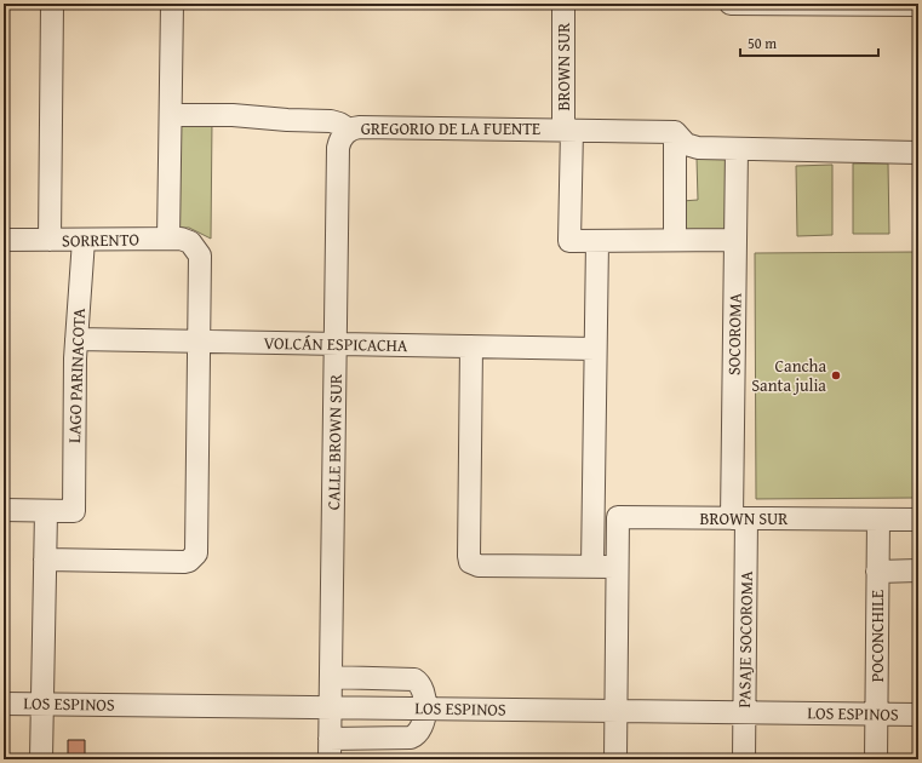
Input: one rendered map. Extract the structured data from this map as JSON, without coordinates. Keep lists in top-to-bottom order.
{
  "streets": {
    "street": [
      "BROWN SUR",
      "GREGORIO DE LA FUENTE",
      "SORRENTO",
      "SOCOROMA",
      "VOLCÁN ESPICACHA",
      "LAGO PARINACOTA",
      "CALLE BROWN SUR",
      "POCONCHILE",
      "PASAJE SOCOROMA",
      "LOS ESPINOS"
    ]
  },
  "crossings": [
    ["BROWN SUR", "GREGORIO DE LA FUENTE"],
    ["BROWN SUR", "SOCOROMA"],
    ["BROWN SUR", "POCONCHILE"],
    ["BROWN SUR", "PASAJE SOCOROMA"],
    ["BROWN SUR", "LOS ESPINOS"],
    ["GREGORIO DE LA FUENTE", "CALLE BROWN SUR"],
    ["SORRENTO", "VOLCÁN ESPICACHA"],
    ["SORRENTO", "LAGO PARINACOTA"],
    ["SOCOROMA", "PASAJE SOCOROMA"],
    ["VOLCÁN ESPICACHA", "LAGO PARINACOTA"],
    ["VOLCÁN ESPICACHA", "CALLE BROWN SUR"],
    ["CALLE BROWN SUR", "LOS ESPINOS"],
    ["POCONCHILE", "LOS ESPINOS"],
    ["PASAJE SOCOROMA", "LOS ESPINOS"]
  ],
  "places": ["Cancha Santa julia"],
  "scale_bar": "50 m"
}
